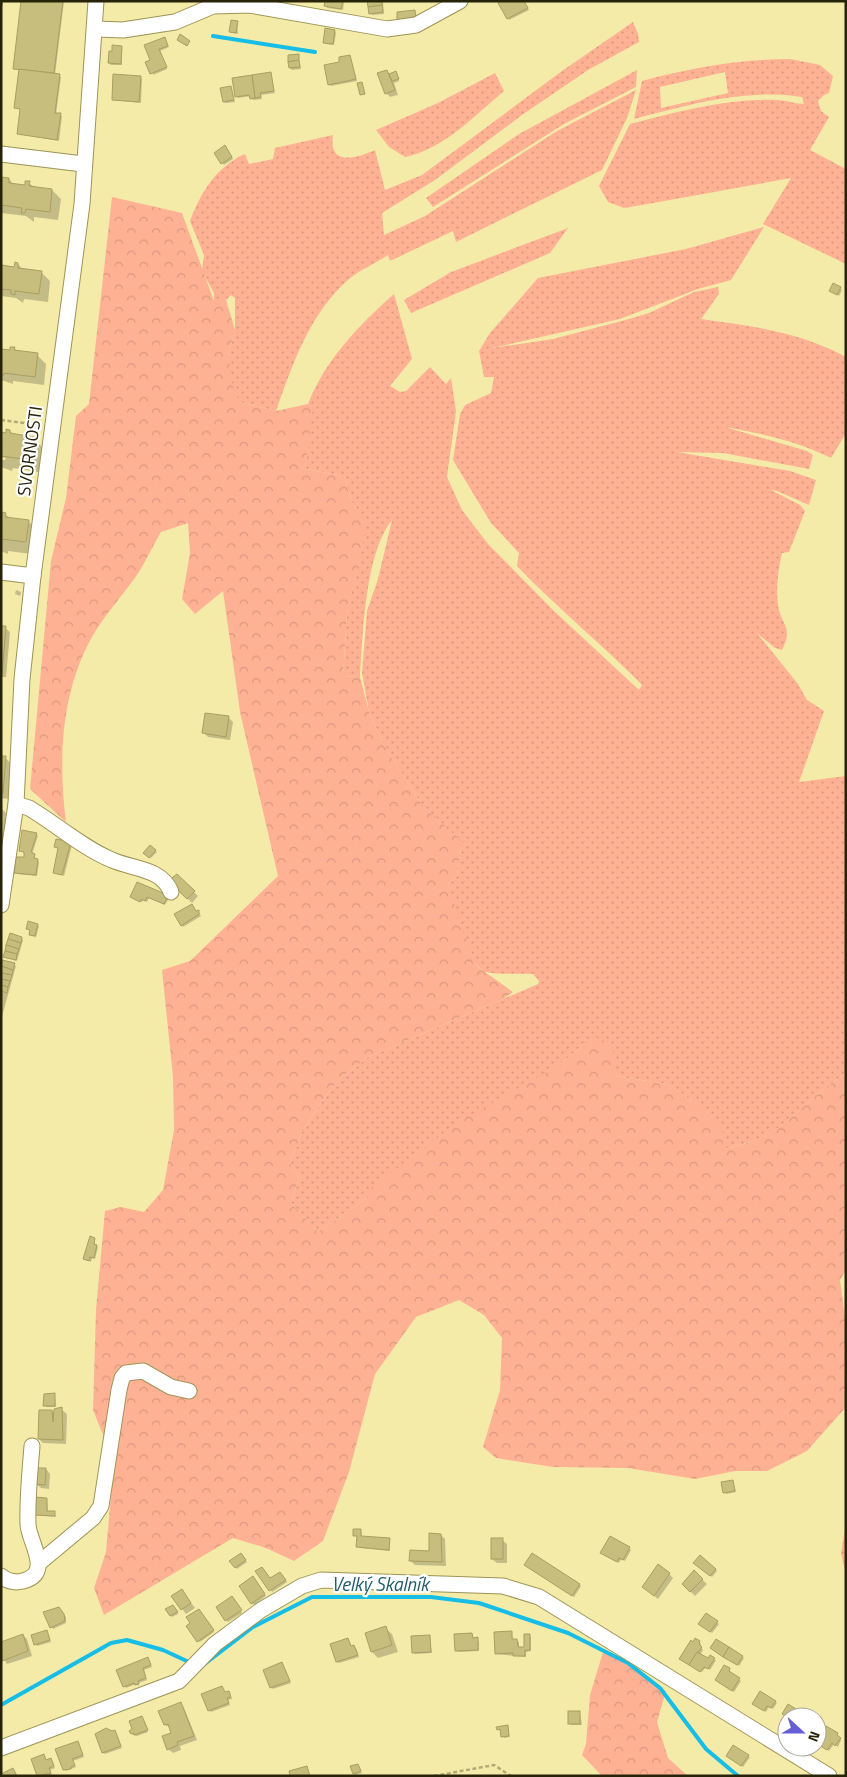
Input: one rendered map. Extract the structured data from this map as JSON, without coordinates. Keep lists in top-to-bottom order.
{
  "streets": {
    "street": ["SVORNOSTI"]
  },
  "water": ["Velký Skalník"],
  "north": "right"
}
